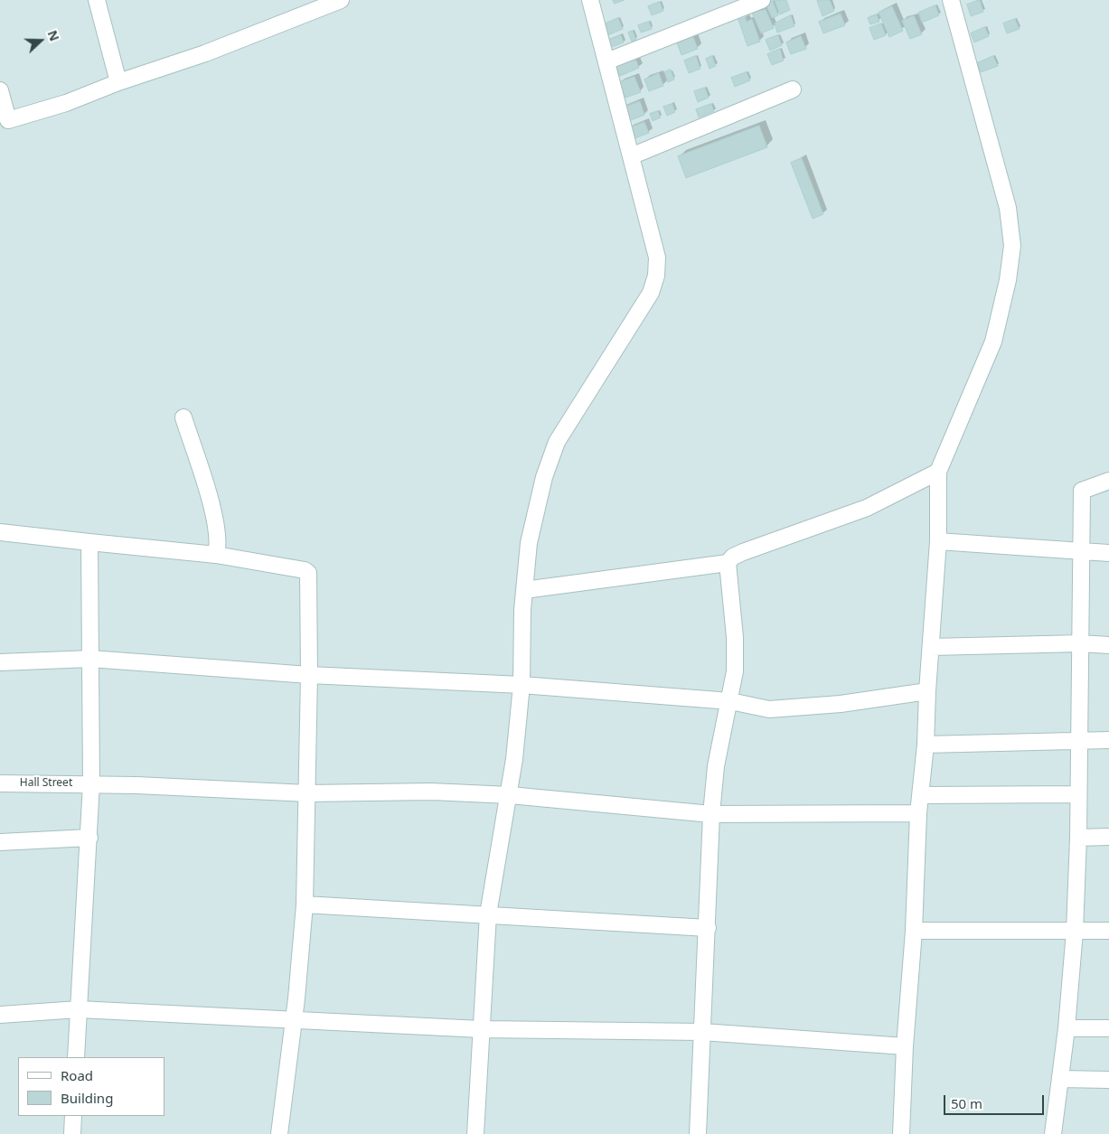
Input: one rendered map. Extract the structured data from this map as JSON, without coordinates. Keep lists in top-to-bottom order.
{
  "streets": {
    "street": ["Hall Street"]
  },
  "legend": ["Road", "Building"],
  "scale_bar": "50 m",
  "north": "right"
}
